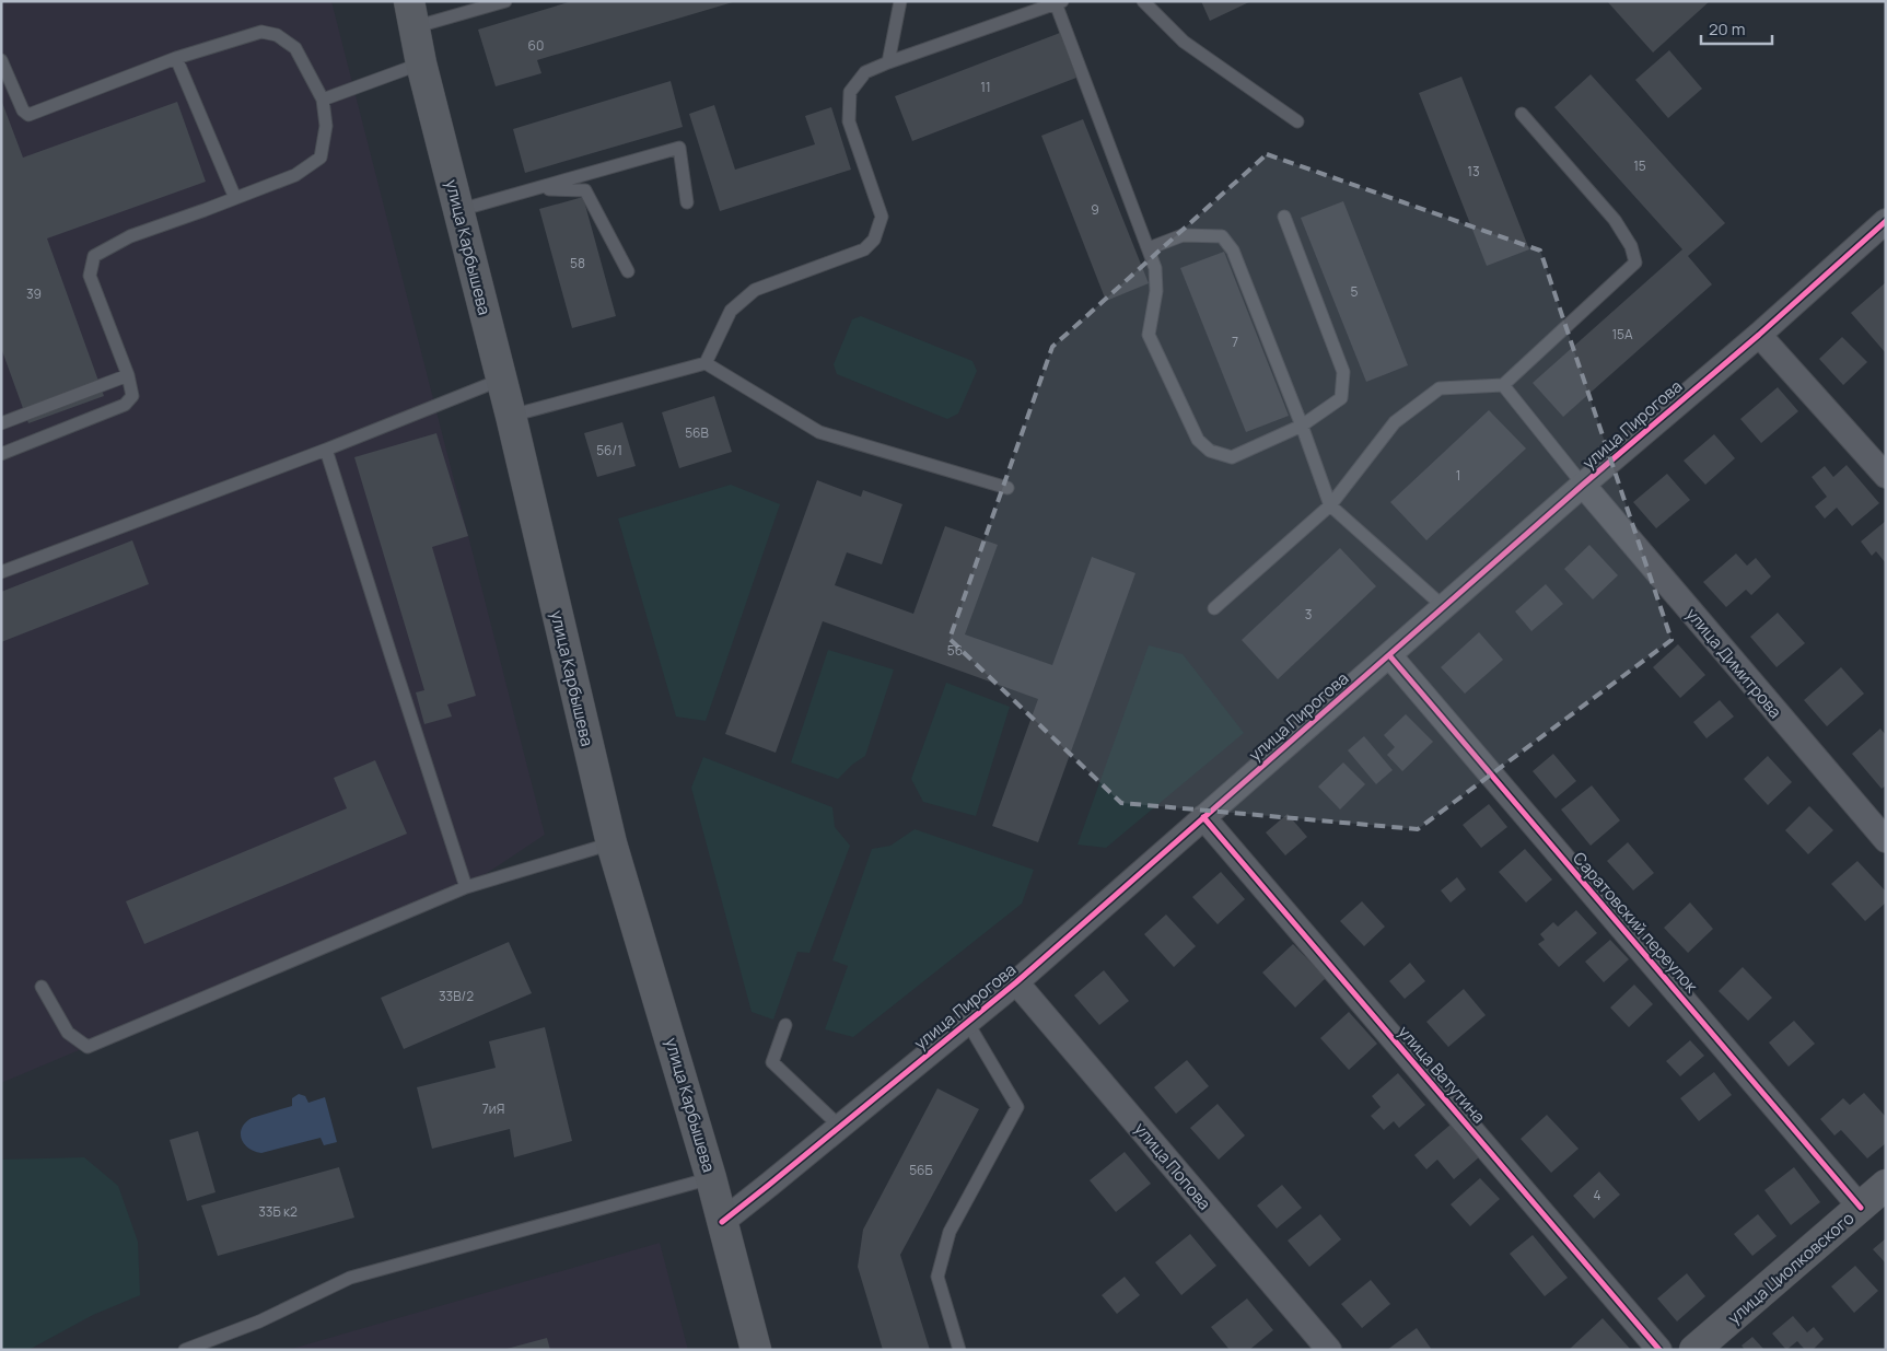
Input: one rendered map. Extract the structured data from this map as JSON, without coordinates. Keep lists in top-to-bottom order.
{
  "streets": {
    "main road": ["улица Карбышева", "улица Циолковского"],
    "street": [
      "улица Пирогова",
      "улица Димитрова",
      "Саратовский переулок",
      "улица Ватутина",
      "улица Попова"
    ]
  },
  "crossings": [
    ["улица Карбышева", "улица Пирогова"],
    ["улица Пирогова", "улица Димитрова"],
    ["улица Пирогова", "Саратовский переулок"],
    ["улица Пирогова", "улица Ватутина"],
    ["улица Пирогова", "улица Попова"],
    ["Саратовский переулок", "улица Циолковского"]
  ],
  "house_numbers": [
    "60",
    "11",
    "15",
    "13",
    "9",
    "58",
    "5",
    "39",
    "15А",
    "7",
    "56В",
    "56/1",
    "1",
    "3",
    "56",
    "33В/2",
    "7иЯ",
    "56Б",
    "4",
    "33Б к2"
  ],
  "scale_bar": "20 m"
}
